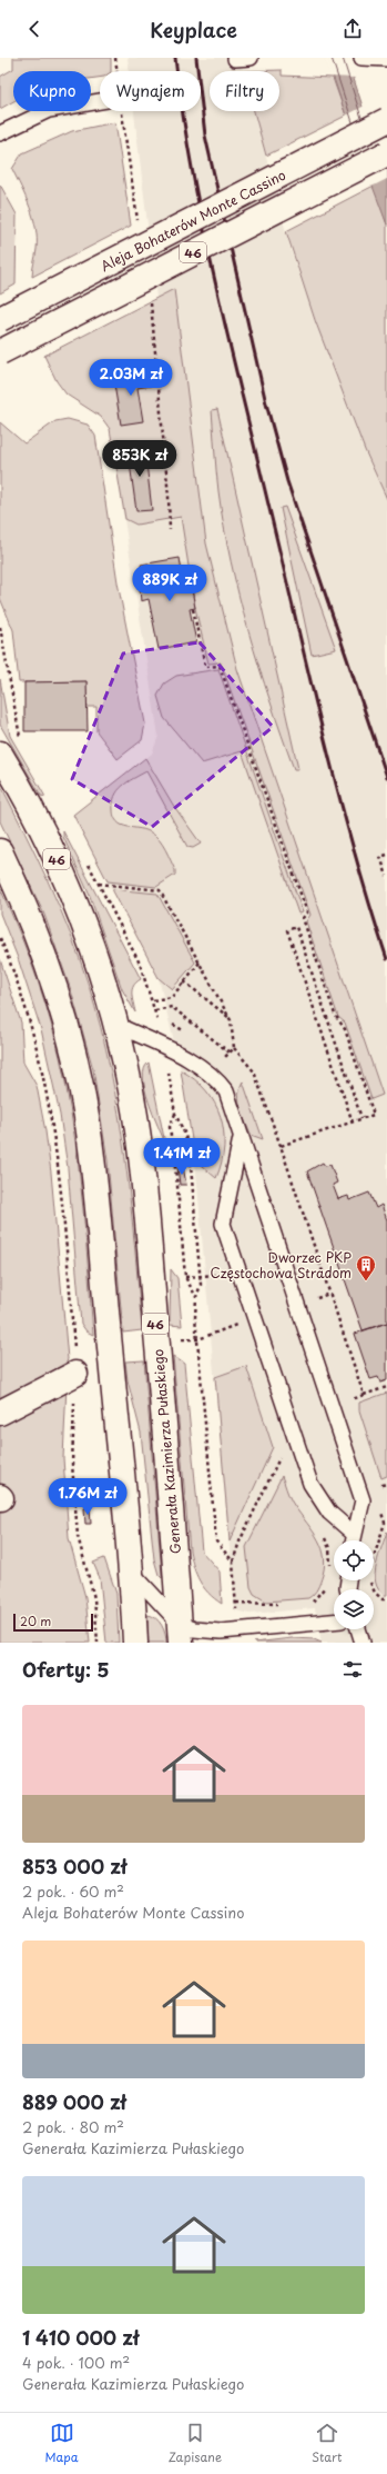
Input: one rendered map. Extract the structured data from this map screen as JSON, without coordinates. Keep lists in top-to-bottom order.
{
  "streets": {
    "main road": ["Aleja Bohaterów Monte Cassino", "46", "Generała Kazimierza Pułaskiego"]
  },
  "places": {
    "building": ["Dworzec PKP Częstochowa Stradom"]
  },
  "scale_bar": "20 m",
  "page": {
    "header": "Keyplace",
    "chip": ["Kupno", "Wynajem", "Filtry"],
    "price": [
      "2.03M zł",
      "853K zł",
      "889K zł",
      "1.41M zł",
      "1.76M zł"
    ],
    "scale": "20 m",
    "heading": "Oferty: 5",
    "list": [
      {
        "name": "853 000 zł",
        "note": "2 pok. · 60 m² · Aleja Bohaterów Monte Cassino"
      },
      {
        "name": "889 000 zł",
        "note": "2 pok. · 80 m² · Generała Kazimierza Pułaskiego"
      },
      {
        "name": "1 410 000 zł",
        "note": "4 pok. · 100 m² · Generała Kazimierza Pułaskiego"
      }
    ],
    "tabs": ["Mapa", "Zapisane", "Start"]
  }
}
